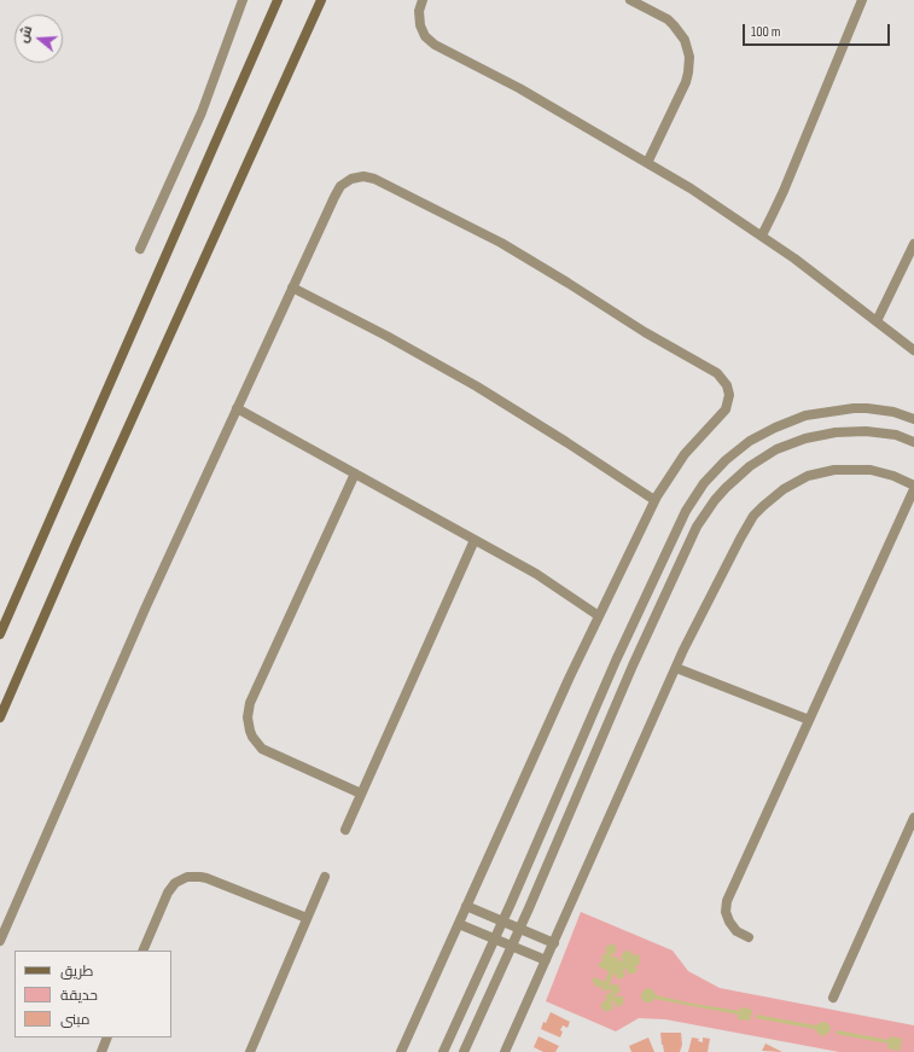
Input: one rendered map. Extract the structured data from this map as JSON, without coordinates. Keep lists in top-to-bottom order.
{
  "legend": ["طريق", "حديقة", "مبنى"],
  "scale_bar": "100 m",
  "north": "left"
}
